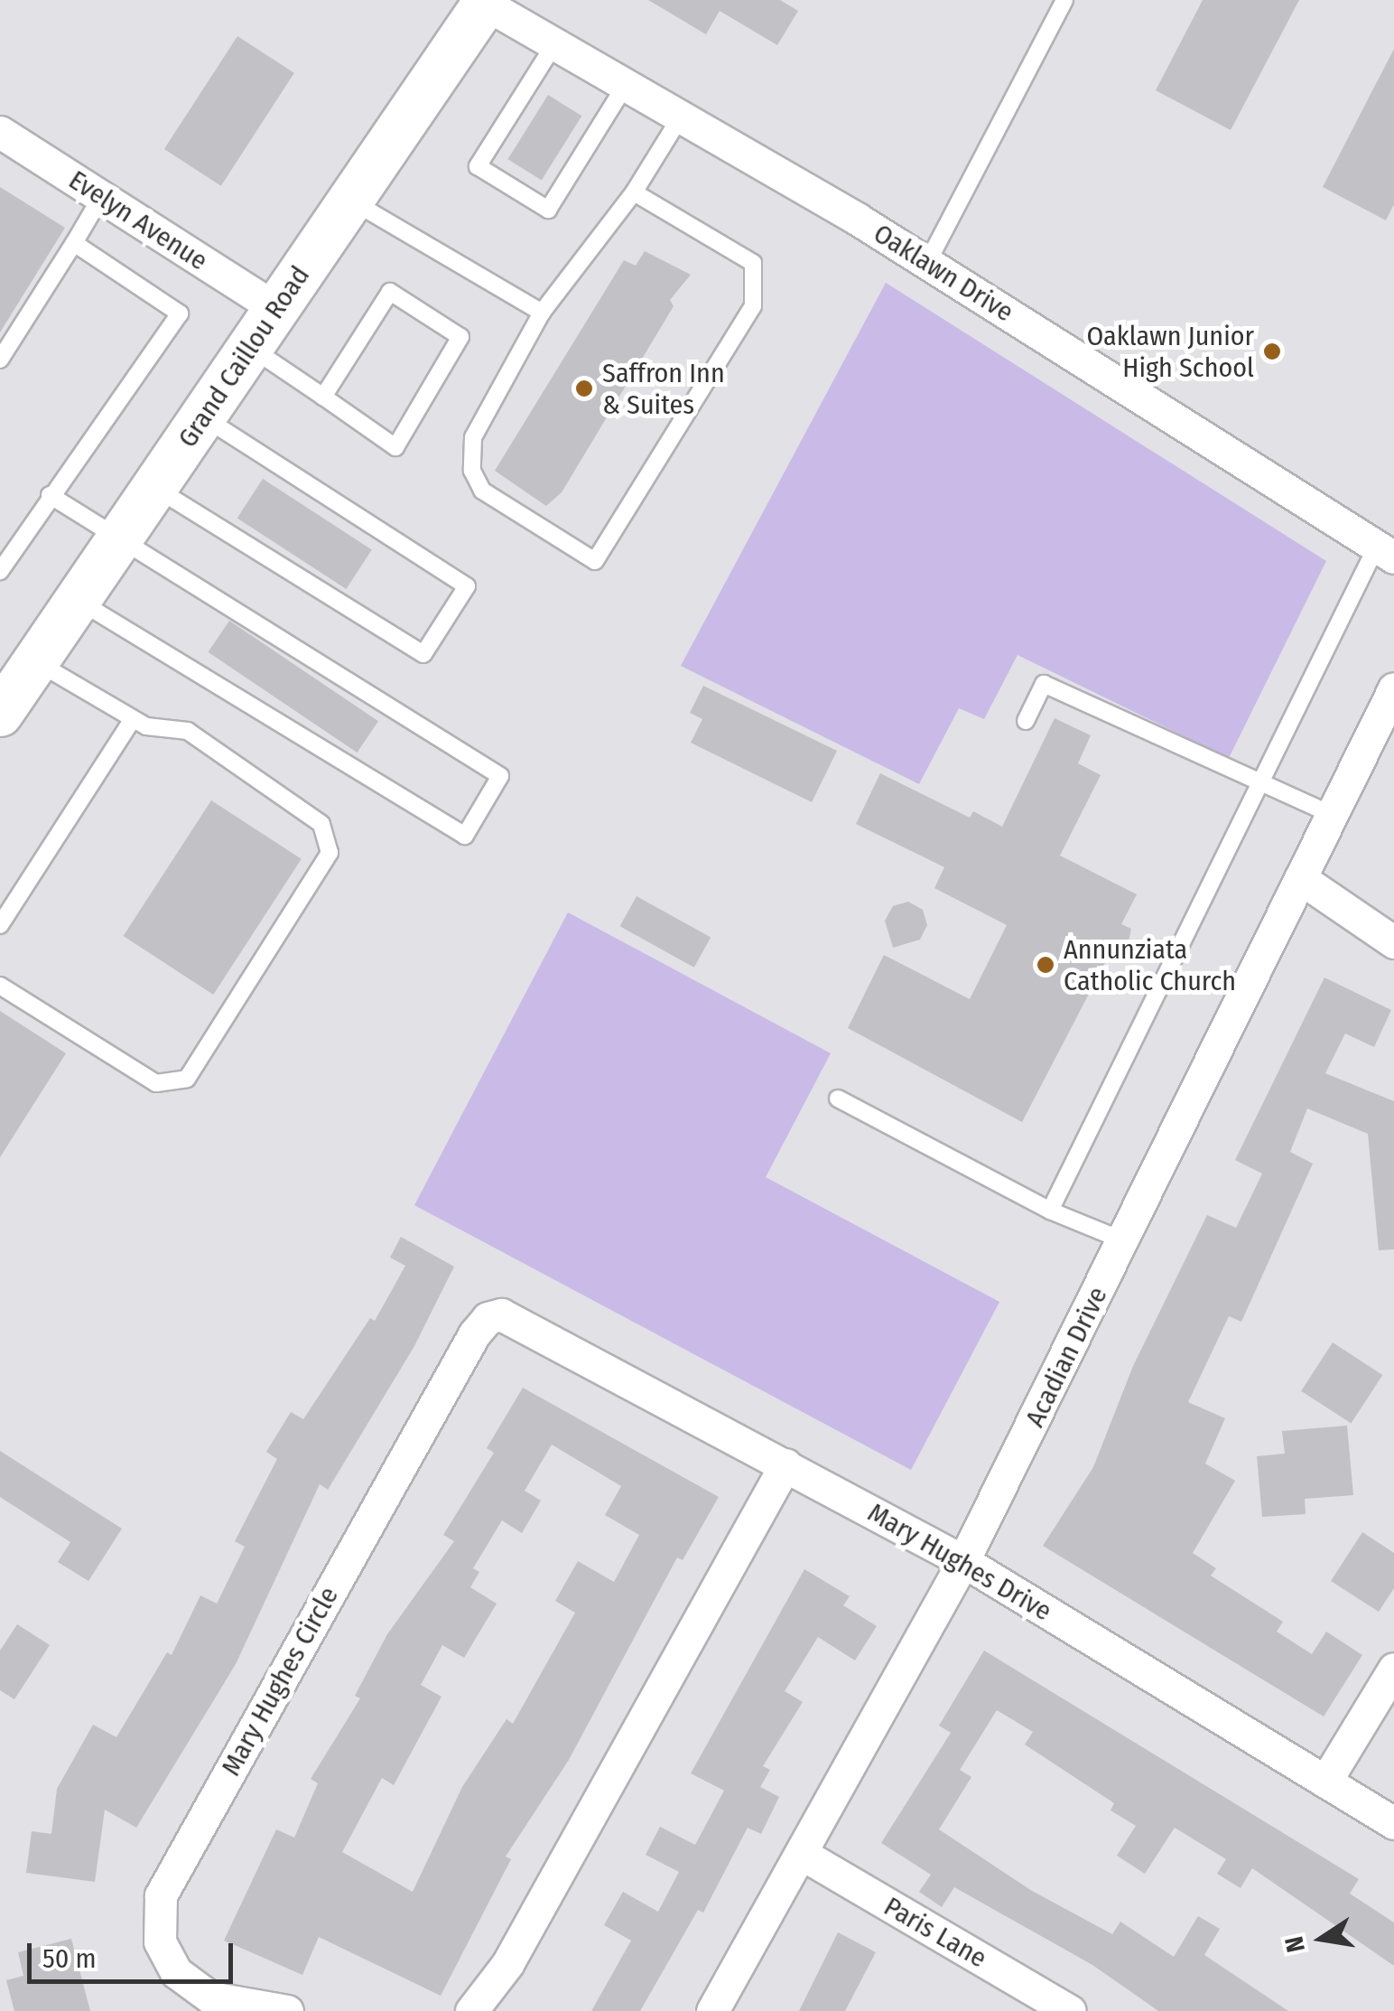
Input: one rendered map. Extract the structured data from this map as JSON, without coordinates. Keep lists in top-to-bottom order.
{
  "streets": {
    "main road": ["Grand Caillou Road"],
    "street": [
      "Evelyn Avenue",
      "Oaklawn Drive",
      "Acadian Drive",
      "Mary Hughes Drive",
      "Mary Hughes Circle",
      "Paris Lane"
    ]
  },
  "crossings": [
    ["Evelyn Avenue", "Grand Caillou Road"],
    ["Oaklawn Drive", "Grand Caillou Road"],
    ["Acadian Drive", "Mary Hughes Drive"],
    ["Acadian Drive", "Paris Lane"],
    ["Mary Hughes Drive", "Mary Hughes Circle"]
  ],
  "places": ["Oaklawn Junior High School", "Saffron Inn & Suites", "Annunziata Catholic Church"],
  "scale_bar": "50 m",
  "north": "left"
}
